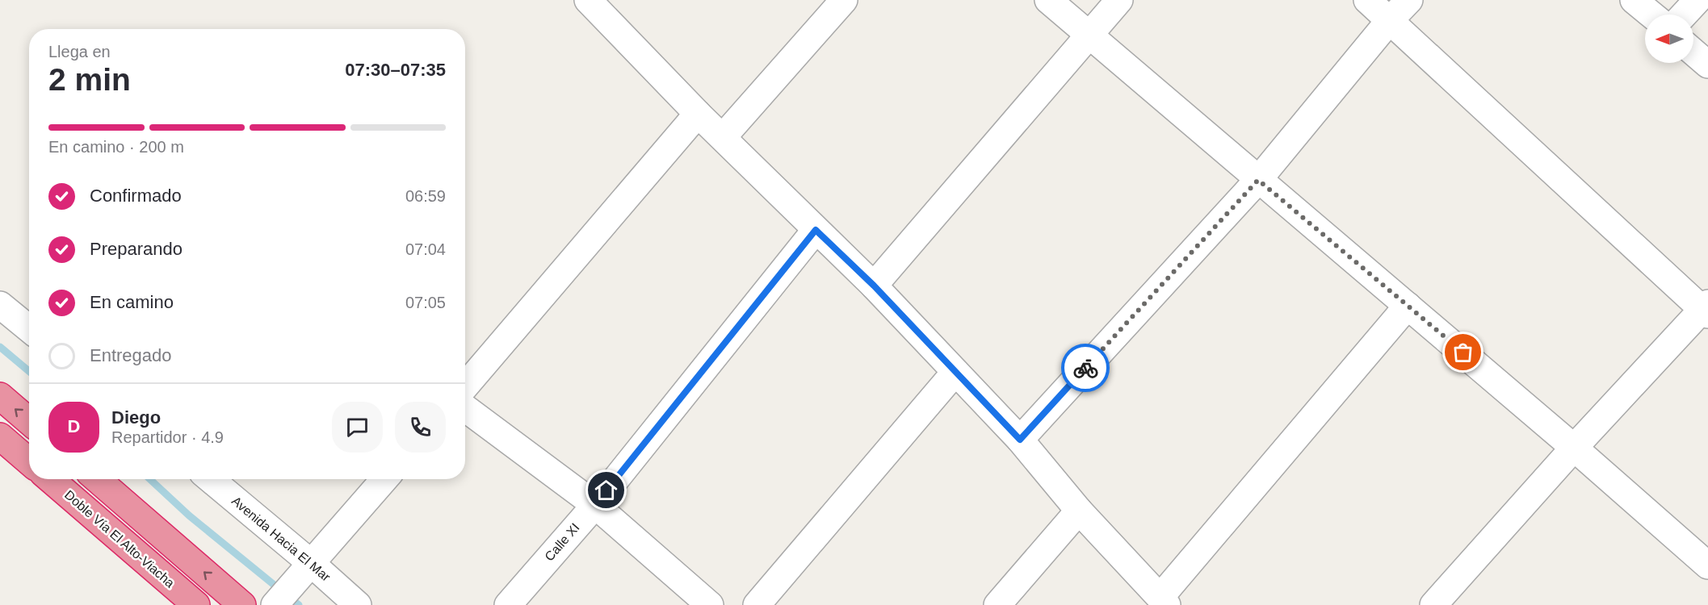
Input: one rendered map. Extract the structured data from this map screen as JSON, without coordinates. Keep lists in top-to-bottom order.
{
  "streets": {
    "highway": ["Doble Vía El Alto-Viacha"],
    "street": ["Avenida Hacia El Mar", "Calle XI"]
  },
  "north": "left",
  "page": {
    "heading": ["2 min", "Llega en", "07:30–07:35"],
    "panel": ["Diego", "Repartidor · 4.9"],
    "bar": "En camino · 200 m",
    "list": [
      ["Confirmado", "06:59"],
      ["Preparando", "07:04"],
      ["En camino", "07:05"],
      "Entregado"
    ],
    "round": "D"
  }
}
